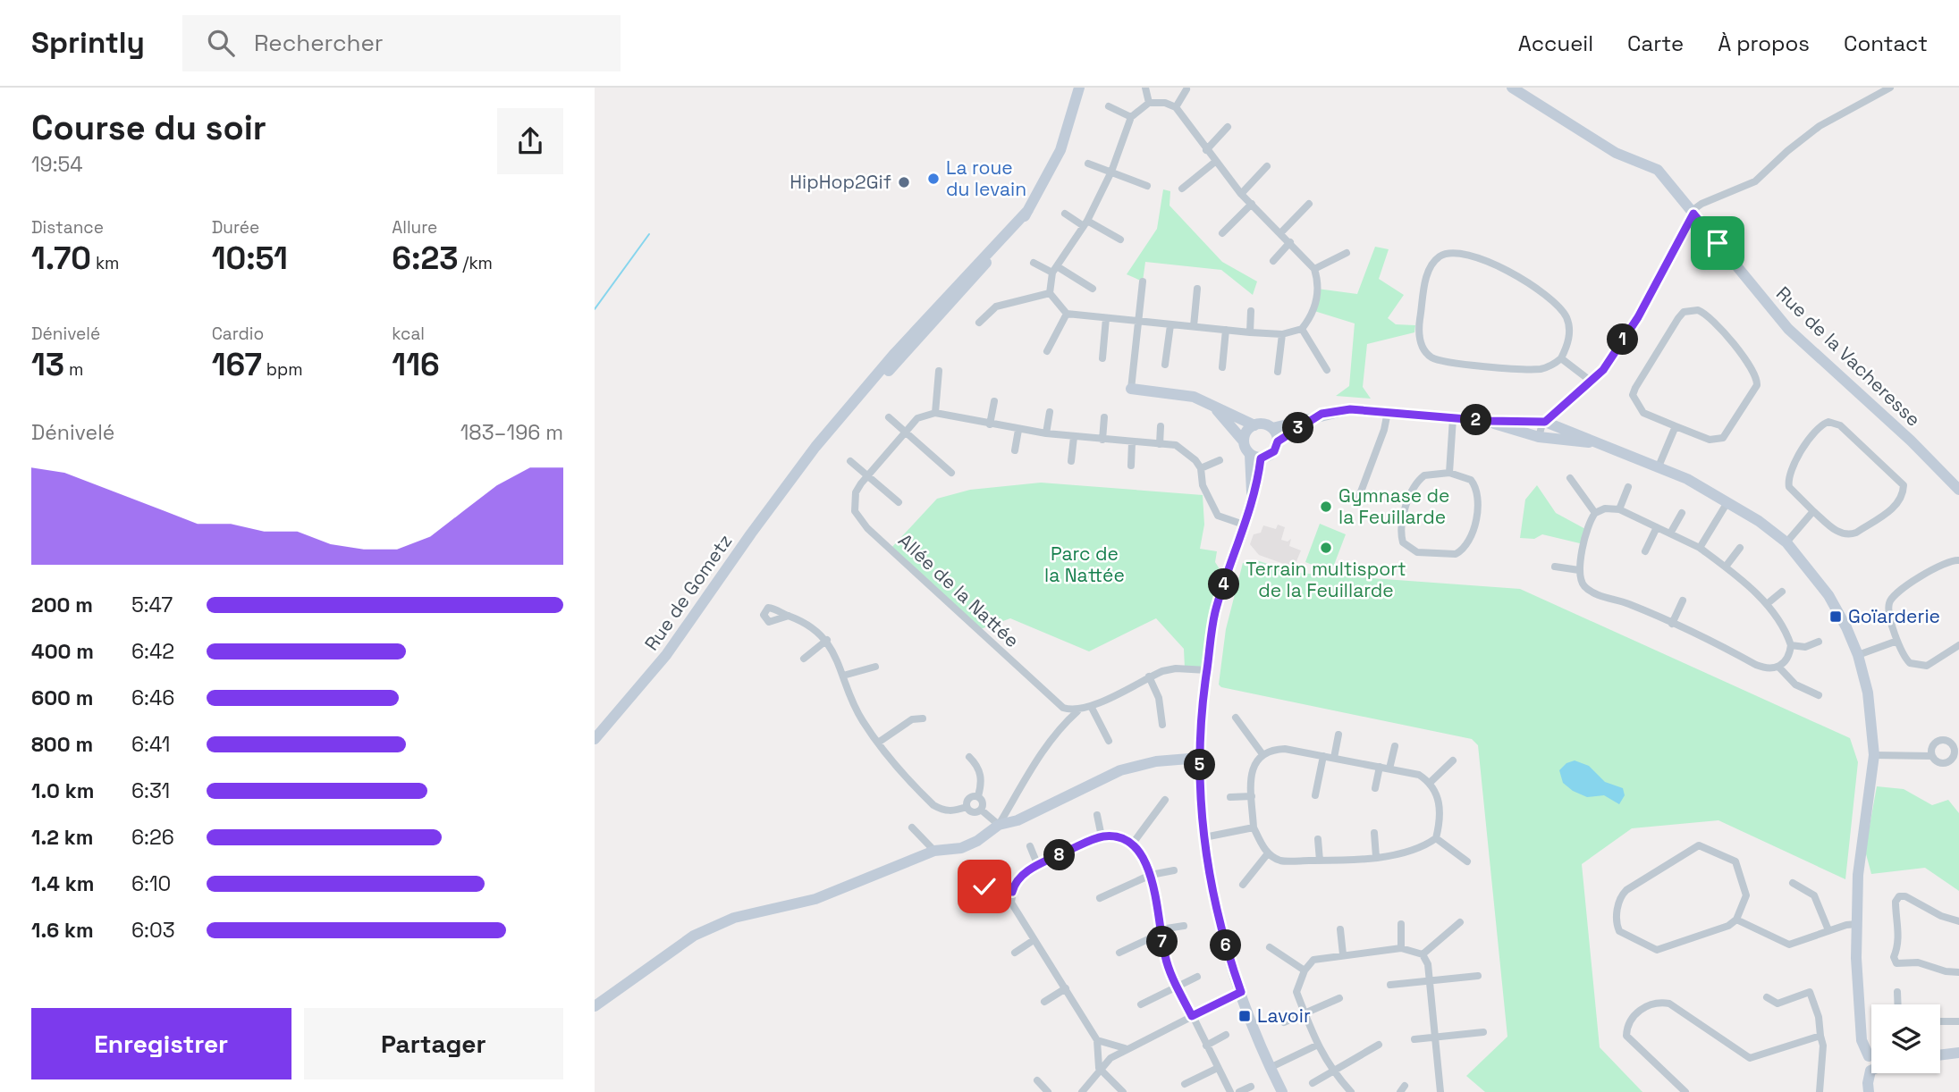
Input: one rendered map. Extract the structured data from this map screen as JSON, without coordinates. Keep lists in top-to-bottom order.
{
  "streets": {
    "street": ["Rue de la Vacheresse", "Allée de la Nattée", "Rue de Gometz"]
  },
  "parks": ["Parc de la Nattée"],
  "places": {
    "other": [
      "La roue du levain",
      "HipHop2Gif",
      "Gymnase de la Feuillarde",
      "Terrain multisport de la Feuillarde"
    ],
    "transit": ["Goïarderie", "Lavoir"]
  },
  "page": {
    "header": "Sprintly",
    "search": "Rechercher",
    "nav": [
      "Accueil",
      "Carte",
      "À propos",
      "Contact"
    ],
    "heading": ["Course du soir", "19:54"],
    "stats": [
      ["Distance", "1.70 km"],
      ["Durée", "10:51"],
      ["Allure", "6:23 /km"],
      ["Dénivelé", "13 m"],
      ["Cardio", "167 bpm"],
      ["kcal", "116"]
    ],
    "pins": [
      "1",
      "2",
      "3",
      "4",
      "5",
      "8",
      "7",
      "6"
    ],
    "chart": ["Dénivelé", "183–196 m"],
    "list": [
      {
        "name": "200 m",
        "note": "5:47"
      },
      {
        "name": "400 m",
        "note": "6:42"
      },
      {
        "name": "600 m",
        "note": "6:46"
      },
      {
        "name": "800 m",
        "note": "6:41"
      },
      {
        "name": "1.0 km",
        "note": "6:31"
      },
      {
        "name": "1.2 km",
        "note": "6:26"
      },
      {
        "name": "1.4 km",
        "note": "6:10"
      },
      {
        "name": "1.6 km",
        "note": "6:03"
      }
    ],
    "buttons": ["Enregistrer", "Partager"]
  }
}
